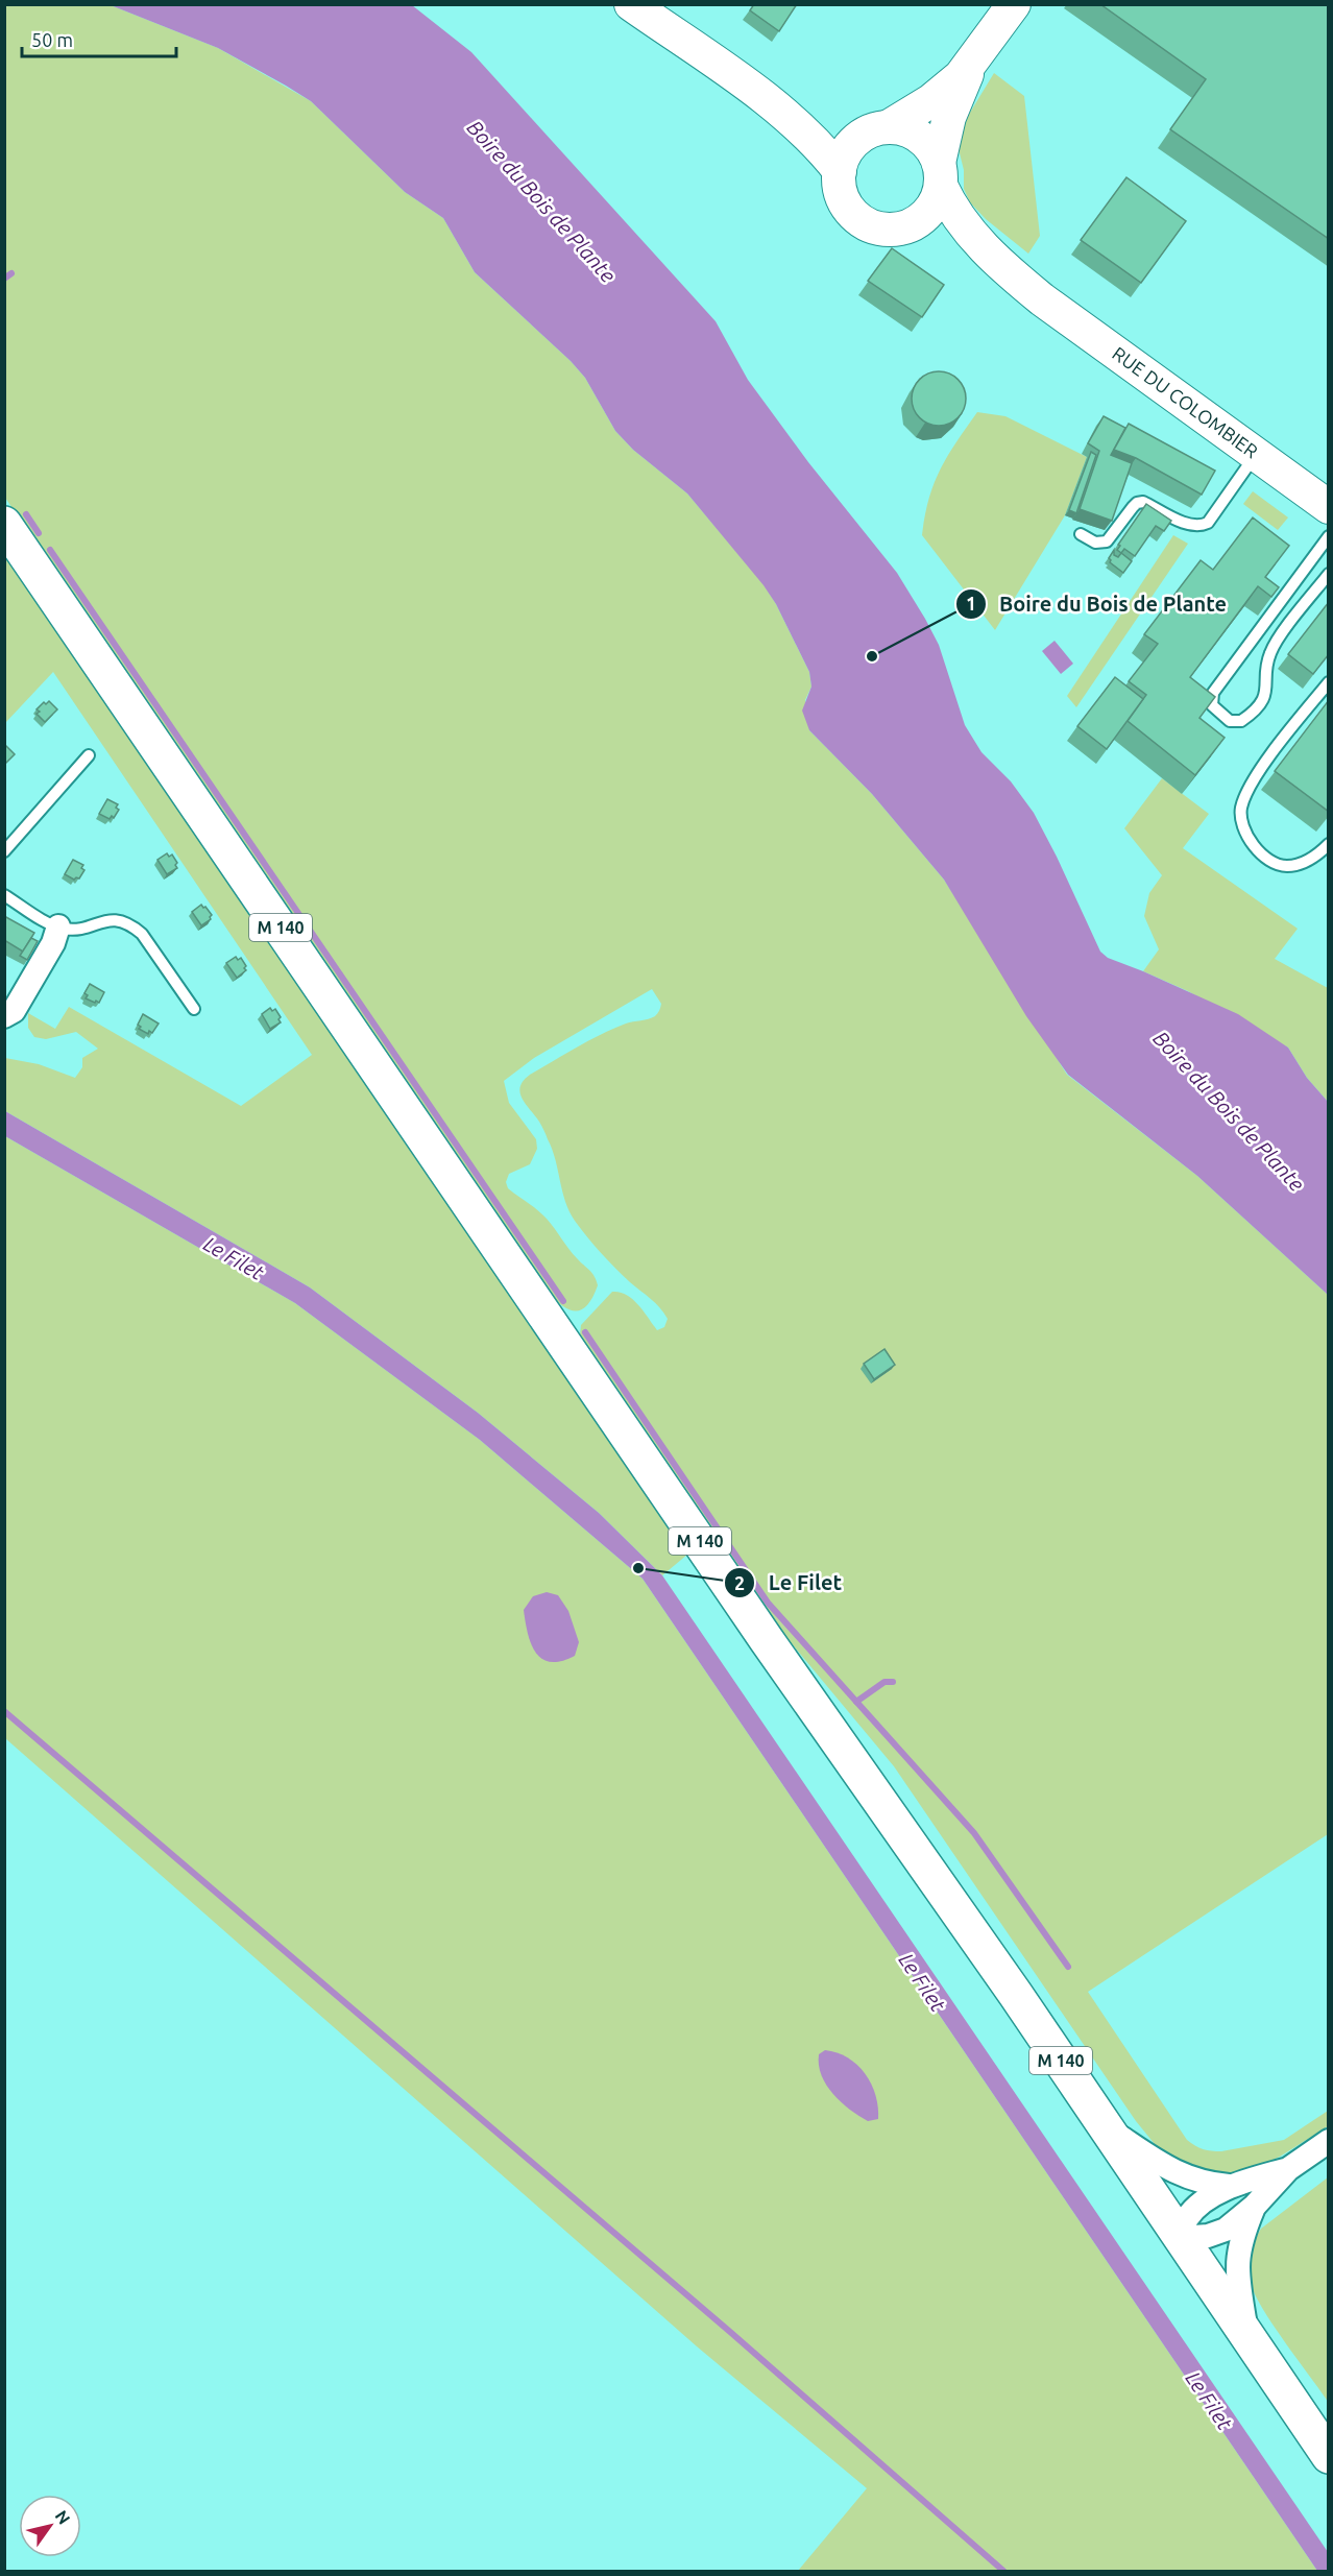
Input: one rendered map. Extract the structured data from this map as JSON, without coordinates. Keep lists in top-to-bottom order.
{
  "streets": {
    "main road": ["RUE DU COLOMBIER", "M 140"]
  },
  "water": ["Boire du Bois de Plante", "Le Filet"],
  "places": ["Boire du Bois de Plante", "Le Filet"],
  "scale_bar": "50 m",
  "north": "top right"
}
